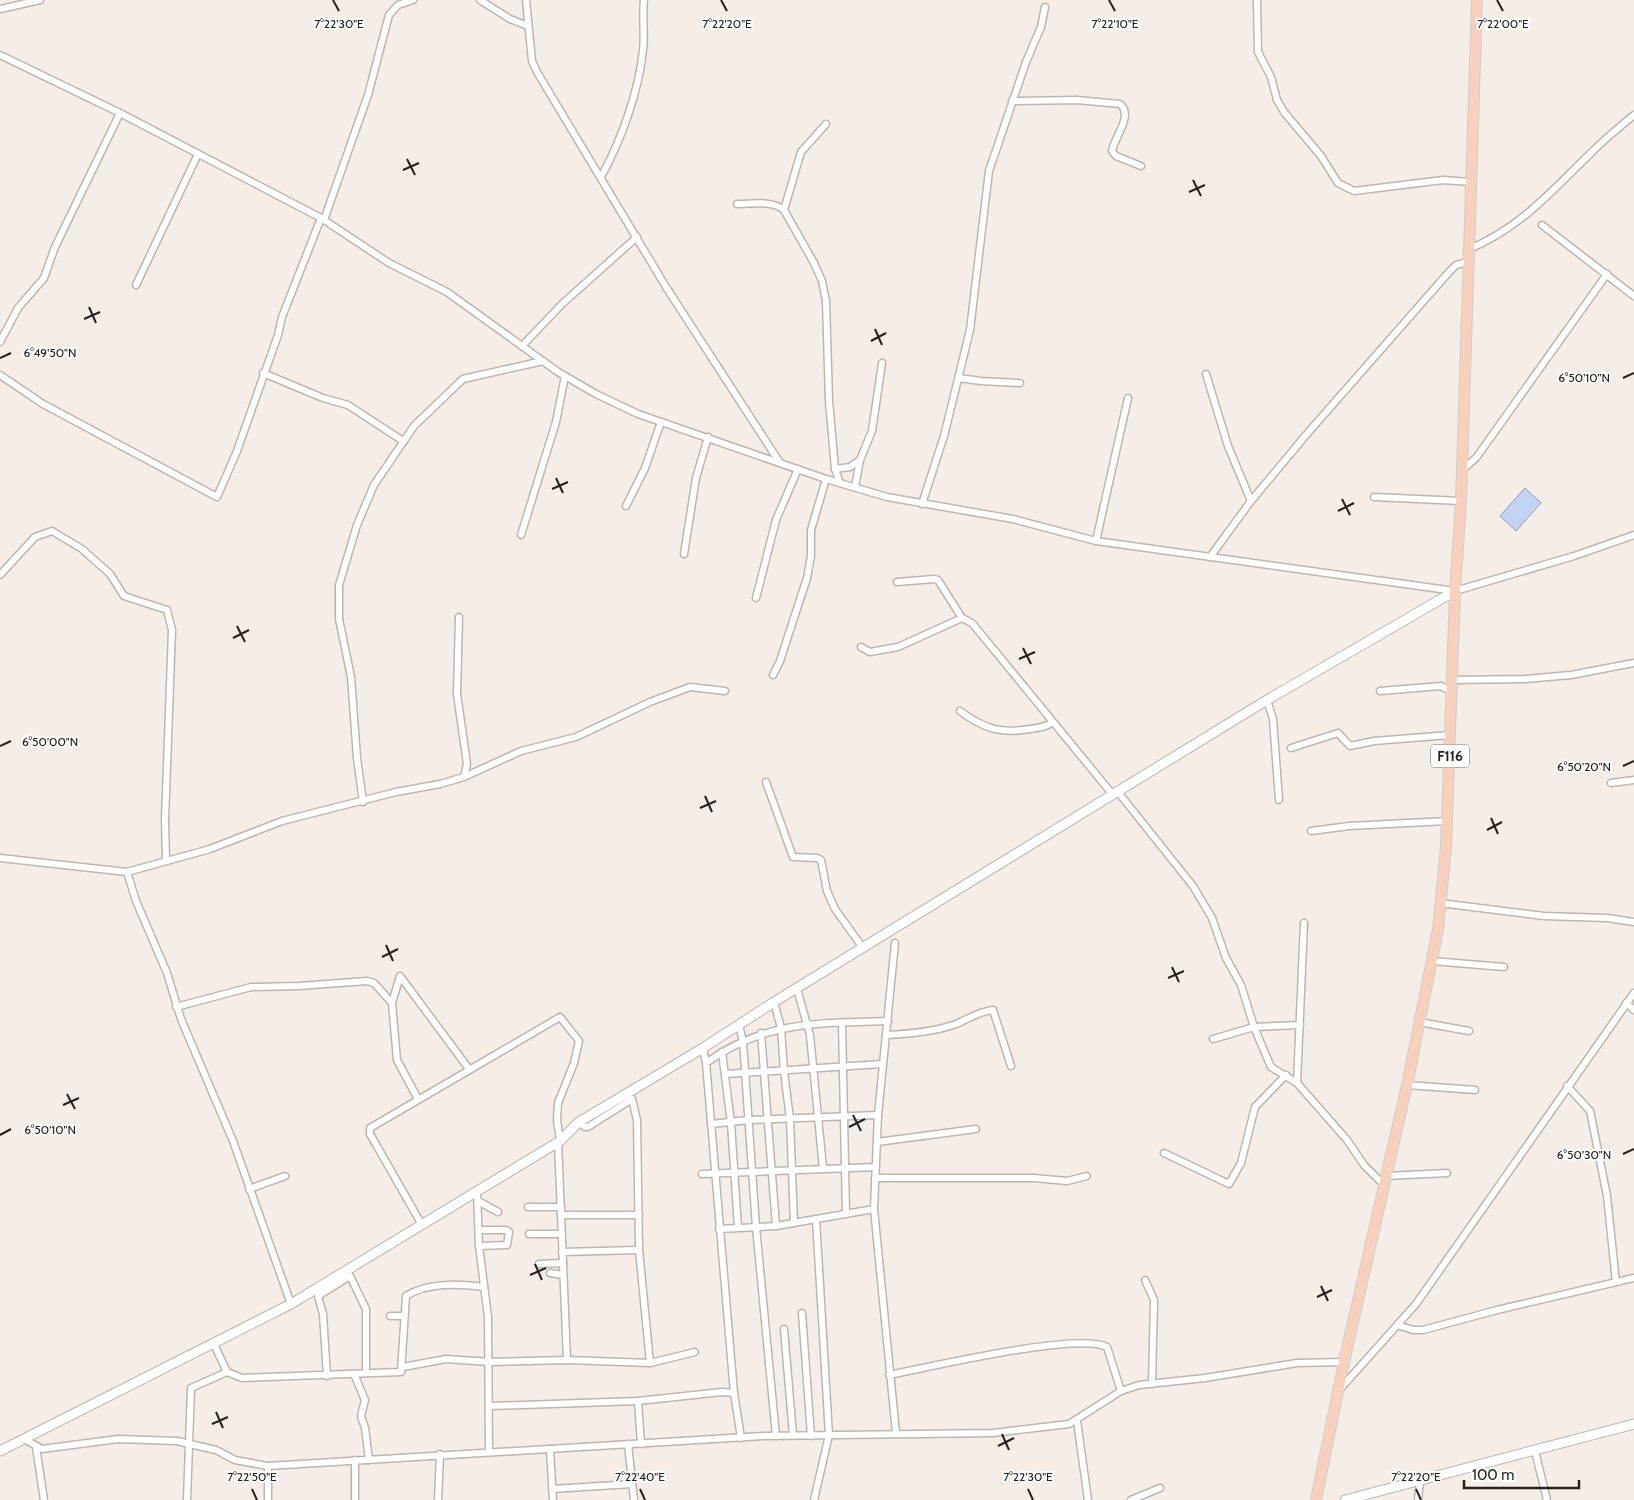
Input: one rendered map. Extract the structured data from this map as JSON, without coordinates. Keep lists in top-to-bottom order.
{
  "streets": {
    "main road": ["F116"]
  },
  "scale_bar": "100 m",
  "coordinates": [
    "7°22'30\"E",
    "7°22'20\"E",
    "7°22'10\"E",
    "7°22'00\"E",
    "6°49'50\"N",
    "6°50'10\"N",
    "6°50'00\"N",
    "6°50'20\"N",
    "6°50'30\"N",
    "7°22'50\"E",
    "7°22'40\"E"
  ]
}
